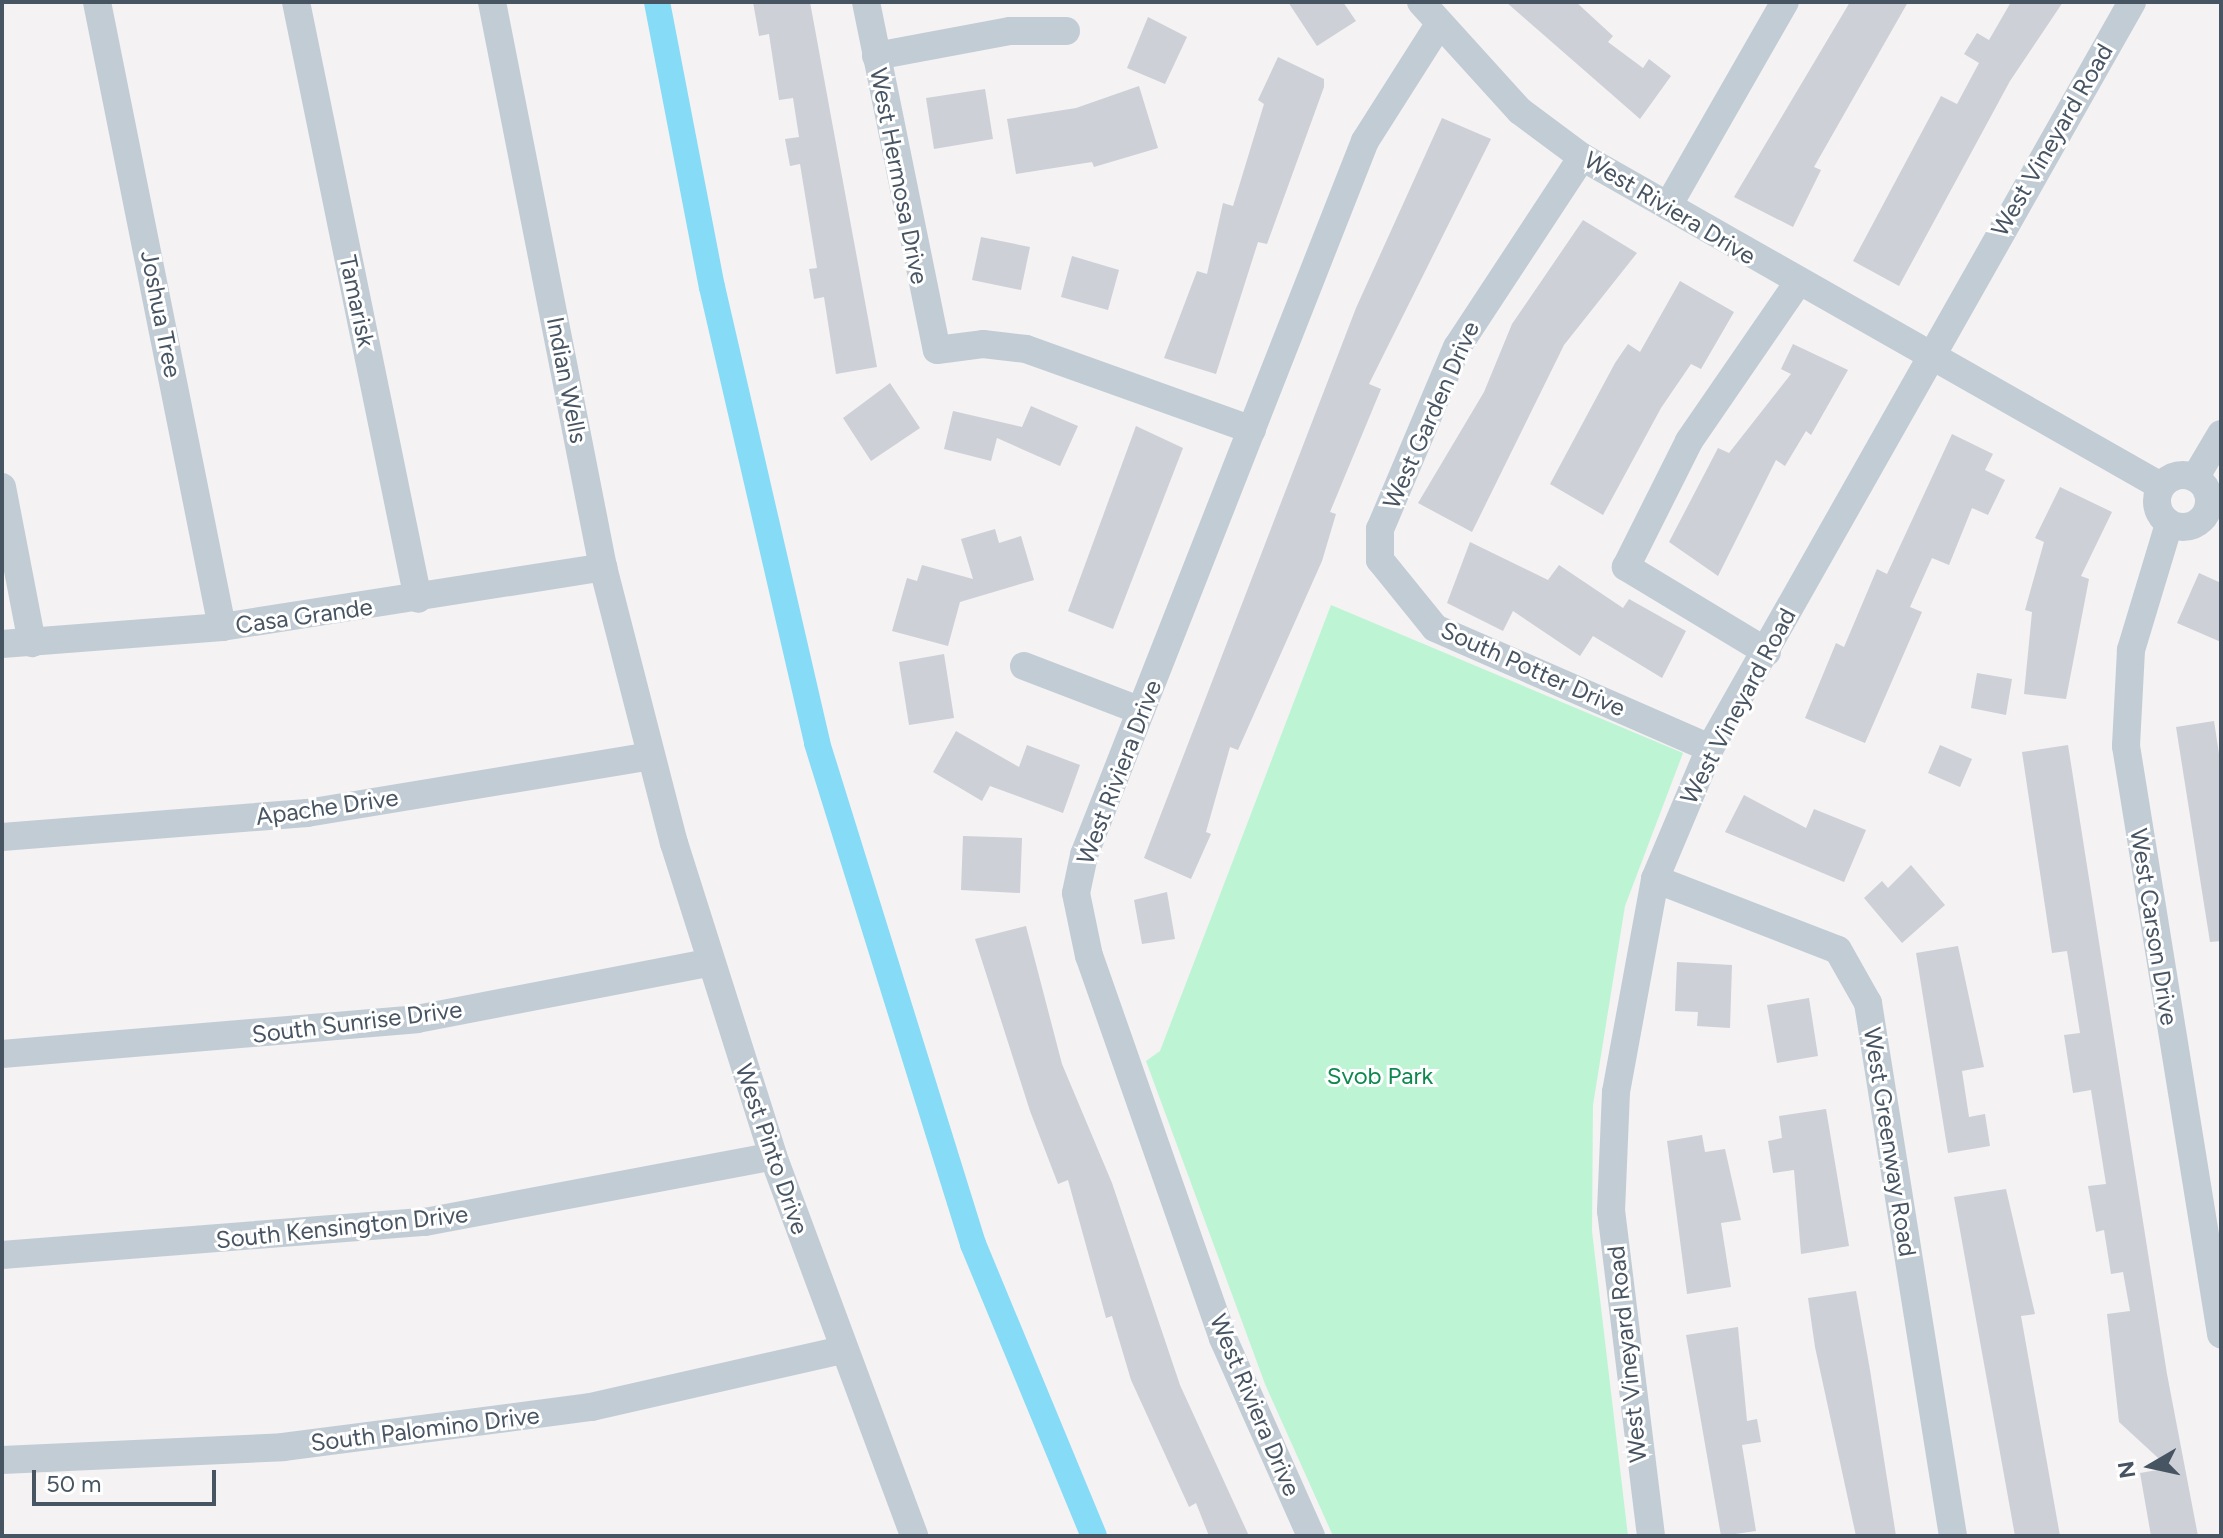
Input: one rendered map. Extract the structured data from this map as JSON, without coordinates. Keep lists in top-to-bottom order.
{
  "streets": {
    "street": [
      "West Vineyard Road",
      "West Hermosa Drive",
      "West Riviera Drive",
      "Tamarisk",
      "Joshua Tree",
      "Indian Wells",
      "West Garden Drive",
      "Casa Grande",
      "South Potter Drive",
      "Apache Drive",
      "West Carson Drive",
      "South Sunrise Drive",
      "West Greenway Road",
      "West Pinto Drive",
      "South Kensington Drive",
      "South Palomino Drive"
    ]
  },
  "crossings": [
    ["West Vineyard Road", "West Riviera Drive"],
    ["West Vineyard Road", "South Potter Drive"],
    ["West Vineyard Road", "West Greenway Road"],
    ["West Hermosa Drive", "West Riviera Drive"],
    ["West Riviera Drive", "West Garden Drive"],
    ["West Riviera Drive", "West Carson Drive"],
    ["Tamarisk", "Casa Grande"],
    ["Joshua Tree", "Casa Grande"],
    ["Indian Wells", "Casa Grande"],
    ["Indian Wells", "Apache Drive"],
    ["Indian Wells", "West Pinto Drive"],
    ["West Garden Drive", "South Potter Drive"],
    ["Apache Drive", "West Pinto Drive"],
    ["South Sunrise Drive", "West Pinto Drive"],
    ["West Pinto Drive", "South Kensington Drive"],
    ["West Pinto Drive", "South Palomino Drive"]
  ],
  "parks": ["Svob Park"],
  "scale_bar": "50 m",
  "north": "left"
}
